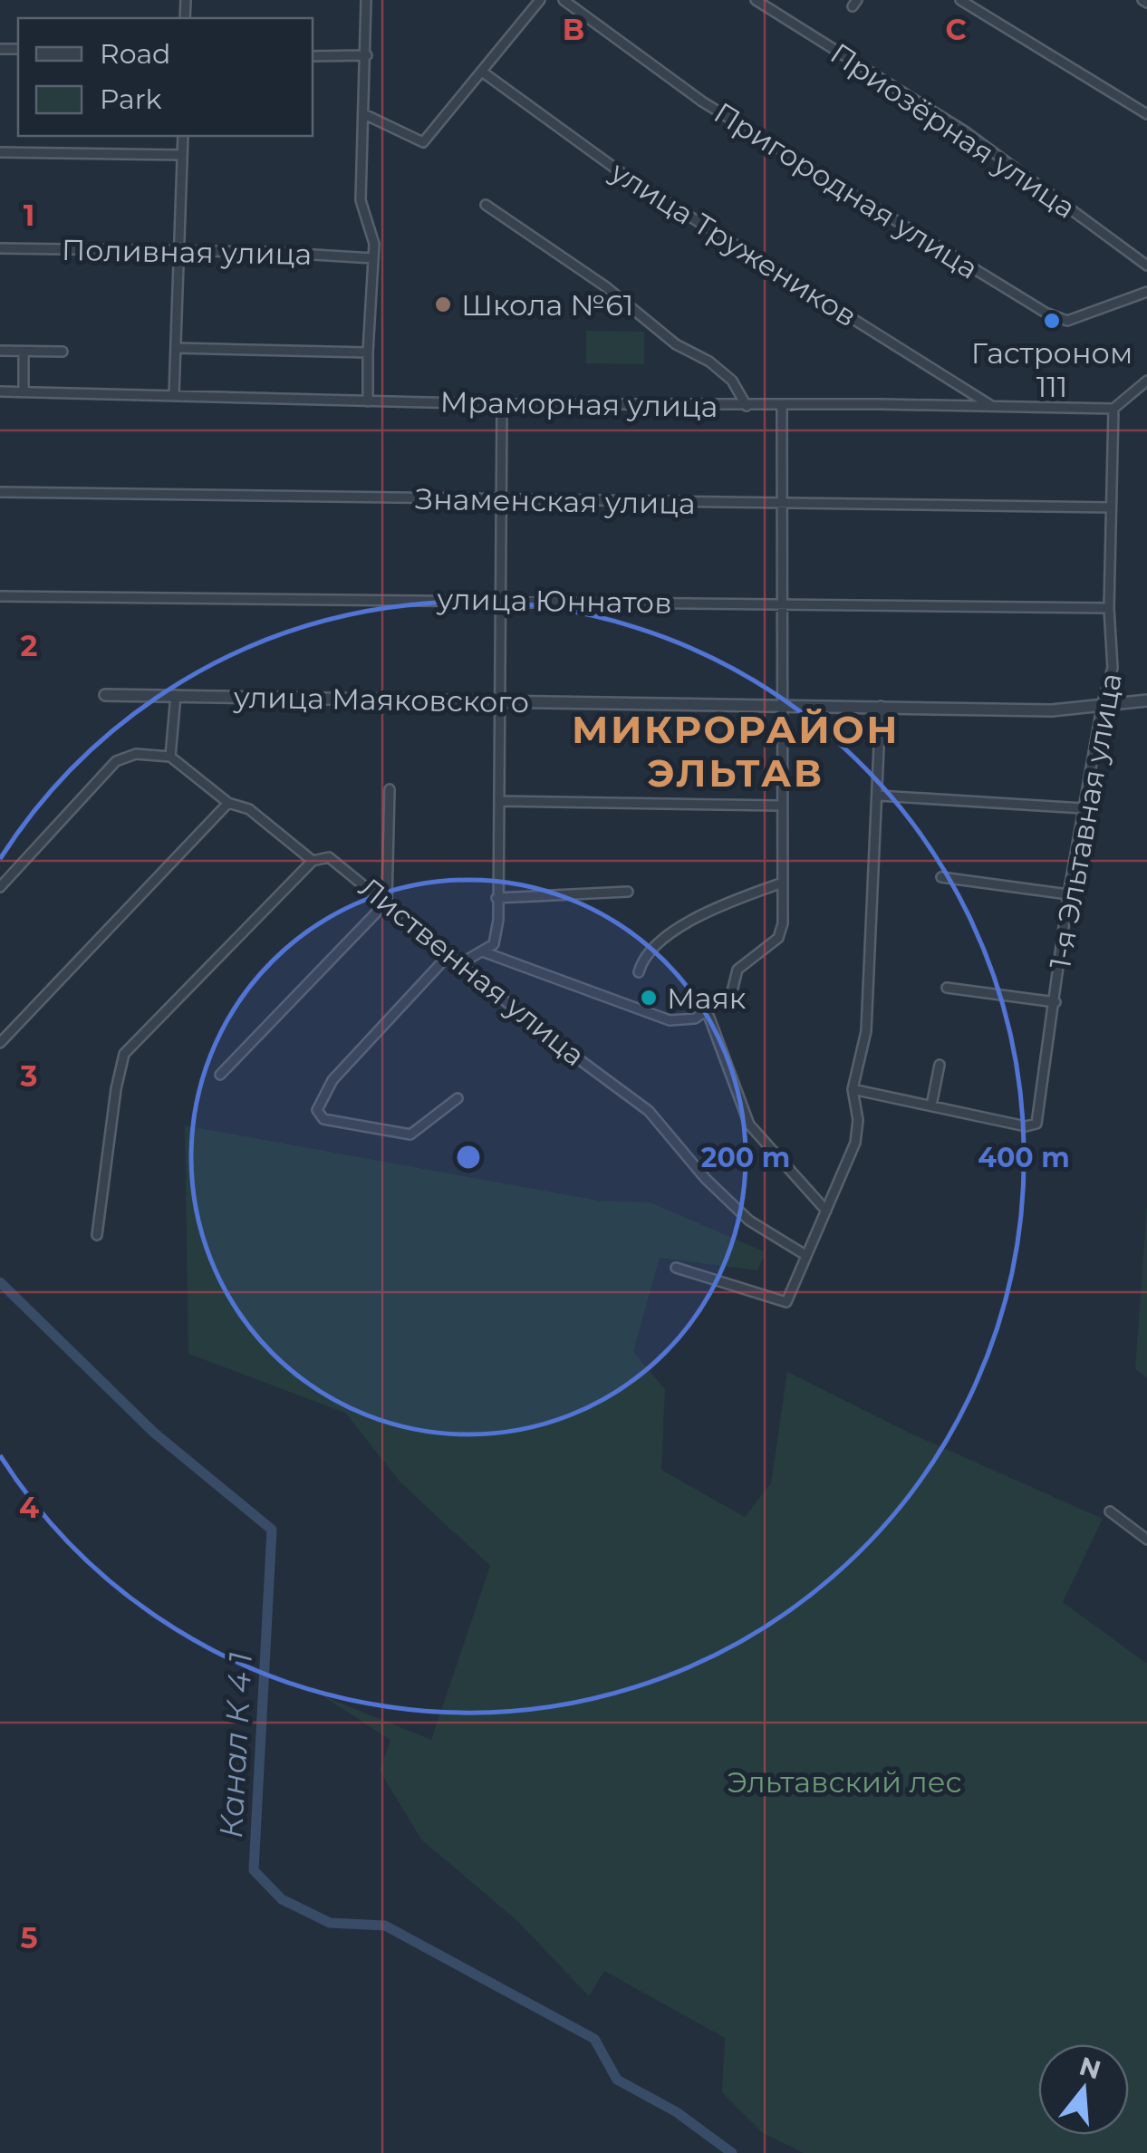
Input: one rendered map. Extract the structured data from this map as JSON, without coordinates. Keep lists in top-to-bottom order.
{
  "streets": {
    "street": [
      "Приозёрная улица",
      "Пригородная улица",
      "улица Тружеников",
      "Поливная улица",
      "Мраморная улица",
      "Знаменская улица",
      "улица Юннатов",
      "улица Маяковского",
      "1-я Эльтавная улица",
      "Лиственная улица"
    ]
  },
  "crossings": [
    ["улица Тружеников", "Мраморная улица"],
    ["Мраморная улица", "1-я Эльтавная улица"],
    ["Знаменская улица", "1-я Эльтавная улица"],
    ["улица Юннатов", "1-я Эльтавная улица"],
    ["улица Маяковского", "1-я Эльтавная улица"]
  ],
  "districts": ["МИКРОРАЙОН ЭЛЬТАВ"],
  "water": ["Канал К 4 1"],
  "parks": ["Эльтавский лес"],
  "places": ["Школа №61", "Гастроном 111", "Маяк"],
  "legend": ["Road", "Park"],
  "north": "top",
  "grid": {
    "columns": ["B", "C"],
    "rows": [
      "1",
      "2",
      "3",
      "4",
      "5"
    ]
  },
  "rings": ["200 m", "400 m"]
}
